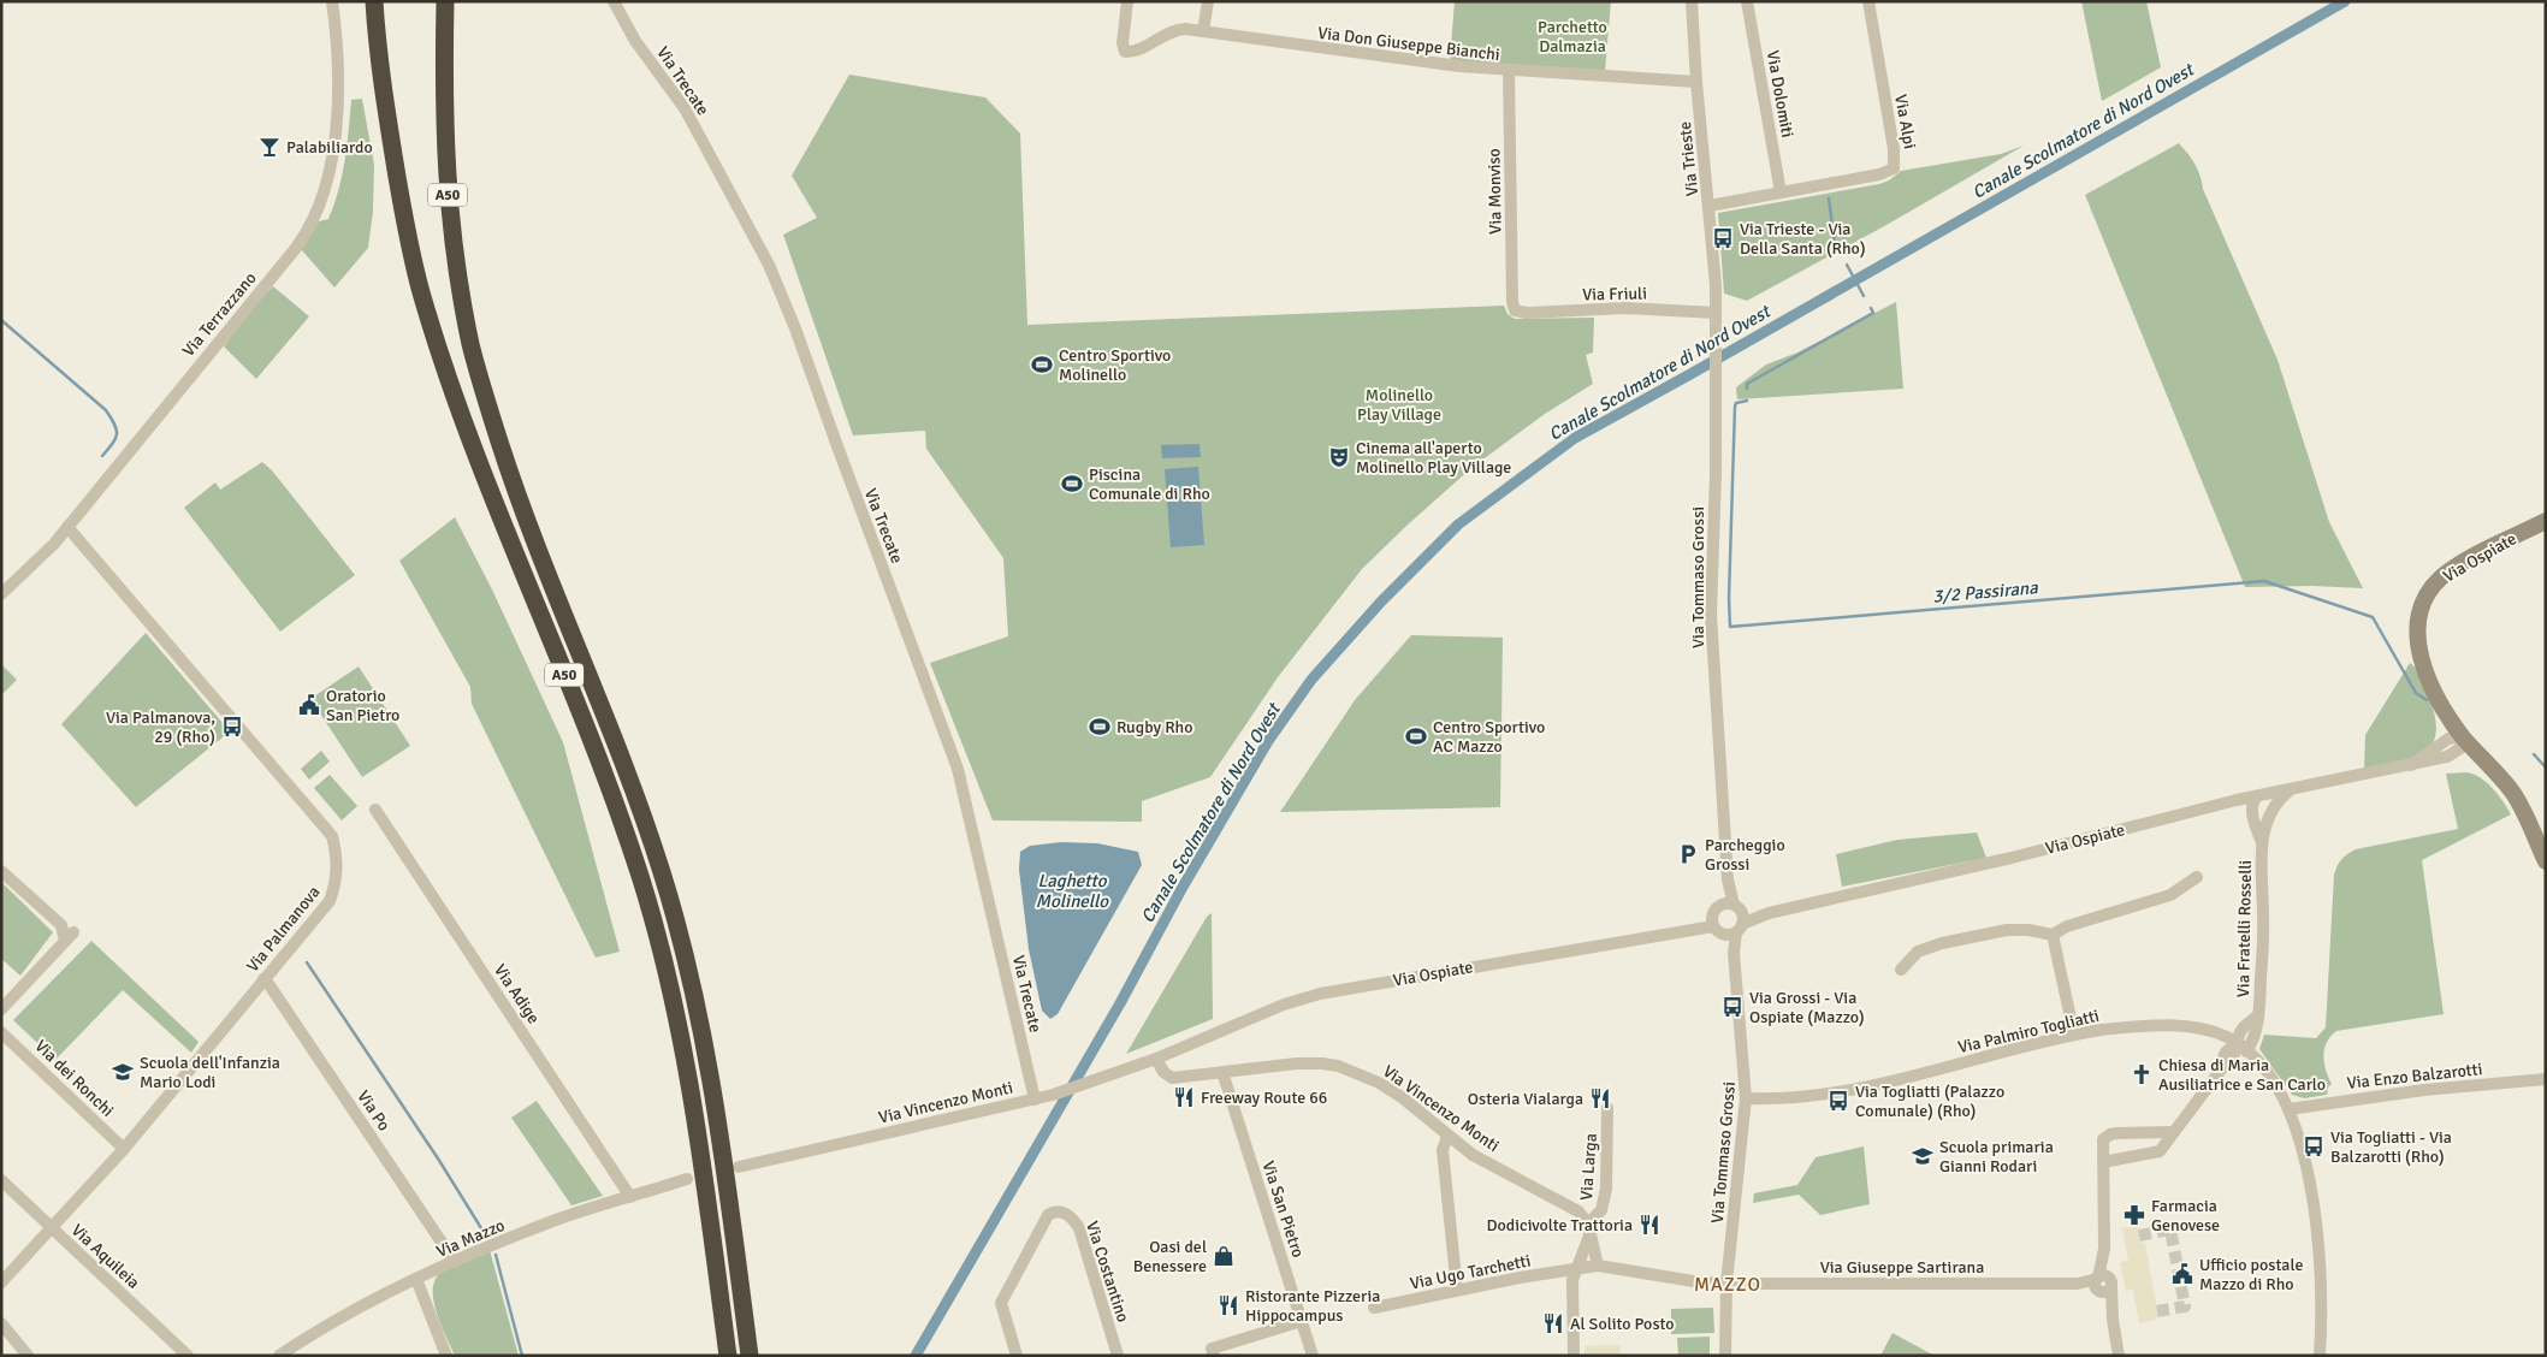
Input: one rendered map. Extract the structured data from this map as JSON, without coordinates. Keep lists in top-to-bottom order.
{
  "streets": {
    "highway": ["A50"],
    "street": [
      "Via Don Giuseppe Bianchi",
      "Via Trecate",
      "Via Dolomiti",
      "Via Alpi",
      "Via Trieste",
      "Via Monviso",
      "Via Friuli",
      "Via Terrazzano",
      "Via Ospiate",
      "Via Tommaso Grossi",
      "Via Palmanova",
      "Via Fratelli Rosselli",
      "Via Adige",
      "Via Palmiro Togliatti",
      "Via Enzo Balzarotti",
      "Via dei Ronchi",
      "Via Vincenzo Monti",
      "Via Po",
      "Via Larga",
      "Via San Pietro",
      "Via Mazzo",
      "Via Aquileia",
      "Via Giuseppe Sartirana",
      "Via Costantino",
      "Via Ugo Tarchetti"
    ]
  },
  "crossings": [
    ["Via Don Giuseppe Bianchi", "Via Trieste"],
    ["Via Don Giuseppe Bianchi", "Via Monviso"],
    ["Via Trecate", "Via Vincenzo Monti"],
    ["Via Dolomiti", "Via Alpi"],
    ["Via Trieste", "Via Friuli"],
    ["Via Trieste", "Via Tommaso Grossi"],
    ["Via Monviso", "Via Friuli"],
    ["Via Friuli", "Via Tommaso Grossi"],
    ["Via Terrazzano", "Via Palmanova"],
    ["Via Ospiate", "Via Tommaso Grossi"],
    ["Via Ospiate", "Via Fratelli Rosselli"],
    ["Via Ospiate", "Via Vincenzo Monti"],
    ["Via Tommaso Grossi", "Via Palmiro Togliatti"],
    ["Via Tommaso Grossi", "Via Giuseppe Sartirana"],
    ["Via Palmanova", "Via dei Ronchi"],
    ["Via Palmanova", "Via Po"],
    ["Via Palmanova", "Via Aquileia"],
    ["Via Fratelli Rosselli", "Via Palmiro Togliatti"],
    ["Via Adige", "Via Mazzo"],
    ["Via Palmiro Togliatti", "Via Enzo Balzarotti"],
    ["Via Vincenzo Monti", "Via Larga"],
    ["Via Vincenzo Monti", "Via San Pietro"],
    ["Via Po", "Via Mazzo"],
    ["Via Giuseppe Sartirana", "Via Ugo Tarchetti"]
  ],
  "districts": ["MAZZO"],
  "water": ["Canale Scolmatore di Nord Ovest", "3/2 Passirana", "Laghetto Molinello"],
  "parks": ["Parchetto Dalmazia", "Molinello Play Village"],
  "places": {
    "bar": ["Palabiliardo"],
    "bus stop": [
      "Via Trieste - Via Della Santa (Rho)",
      "Via Palmanova, 29 (Rho)",
      "Via Grossi - Via Ospiate (Mazzo)",
      "Via Togliatti (Palazzo Comunale) (Rho)",
      "Via Togliatti - Via Balzarotti (Rho)"
    ],
    "sports": [
      "Centro Sportivo Molinello",
      "Piscina Comunale di Rho",
      "Rugby Rho",
      "Centro Sportivo AC Mazzo"
    ],
    "theatre": ["Cinema all'aperto Molinello Play Village"],
    "public building": ["Oratorio San Pietro", "Ufficio postale Mazzo di Rho"],
    "parking": ["Parcheggio Grossi"],
    "school or university": ["Scuola dell'Infanzia Mario Lodi", "Scuola primaria Gianni Rodari"],
    "church": ["Chiesa di Maria Ausiliatrice e San Carlo"],
    "restaurant": [
      "Freeway Route 66",
      "Osteria Vialarga",
      "Dodicivolte Trattoria",
      "Ristorante Pizzeria Hippocampus",
      "Al Solito Posto"
    ],
    "pharmacy": ["Farmacia Genovese"],
    "shop": ["Oasi del Benessere"]
  }
}
